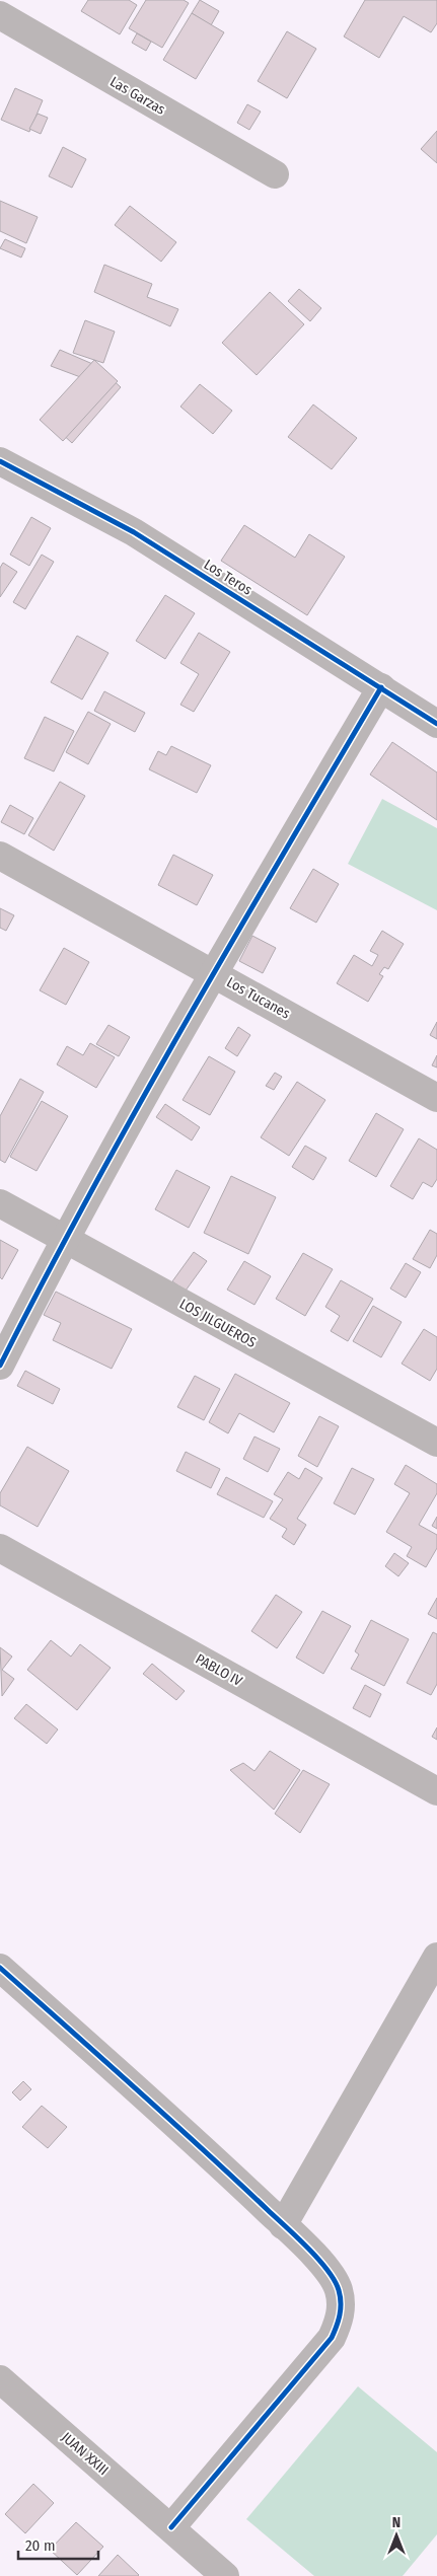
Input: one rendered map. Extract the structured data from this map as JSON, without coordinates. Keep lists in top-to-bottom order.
{
  "streets": {
    "street": [
      "Las Garzas",
      "Los Teros",
      "Los Tucanes",
      "LOS JILGUEROS",
      "PABLO IV",
      "JUAN XXIII"
    ]
  },
  "scale_bar": "20 m",
  "north": "top"
}
